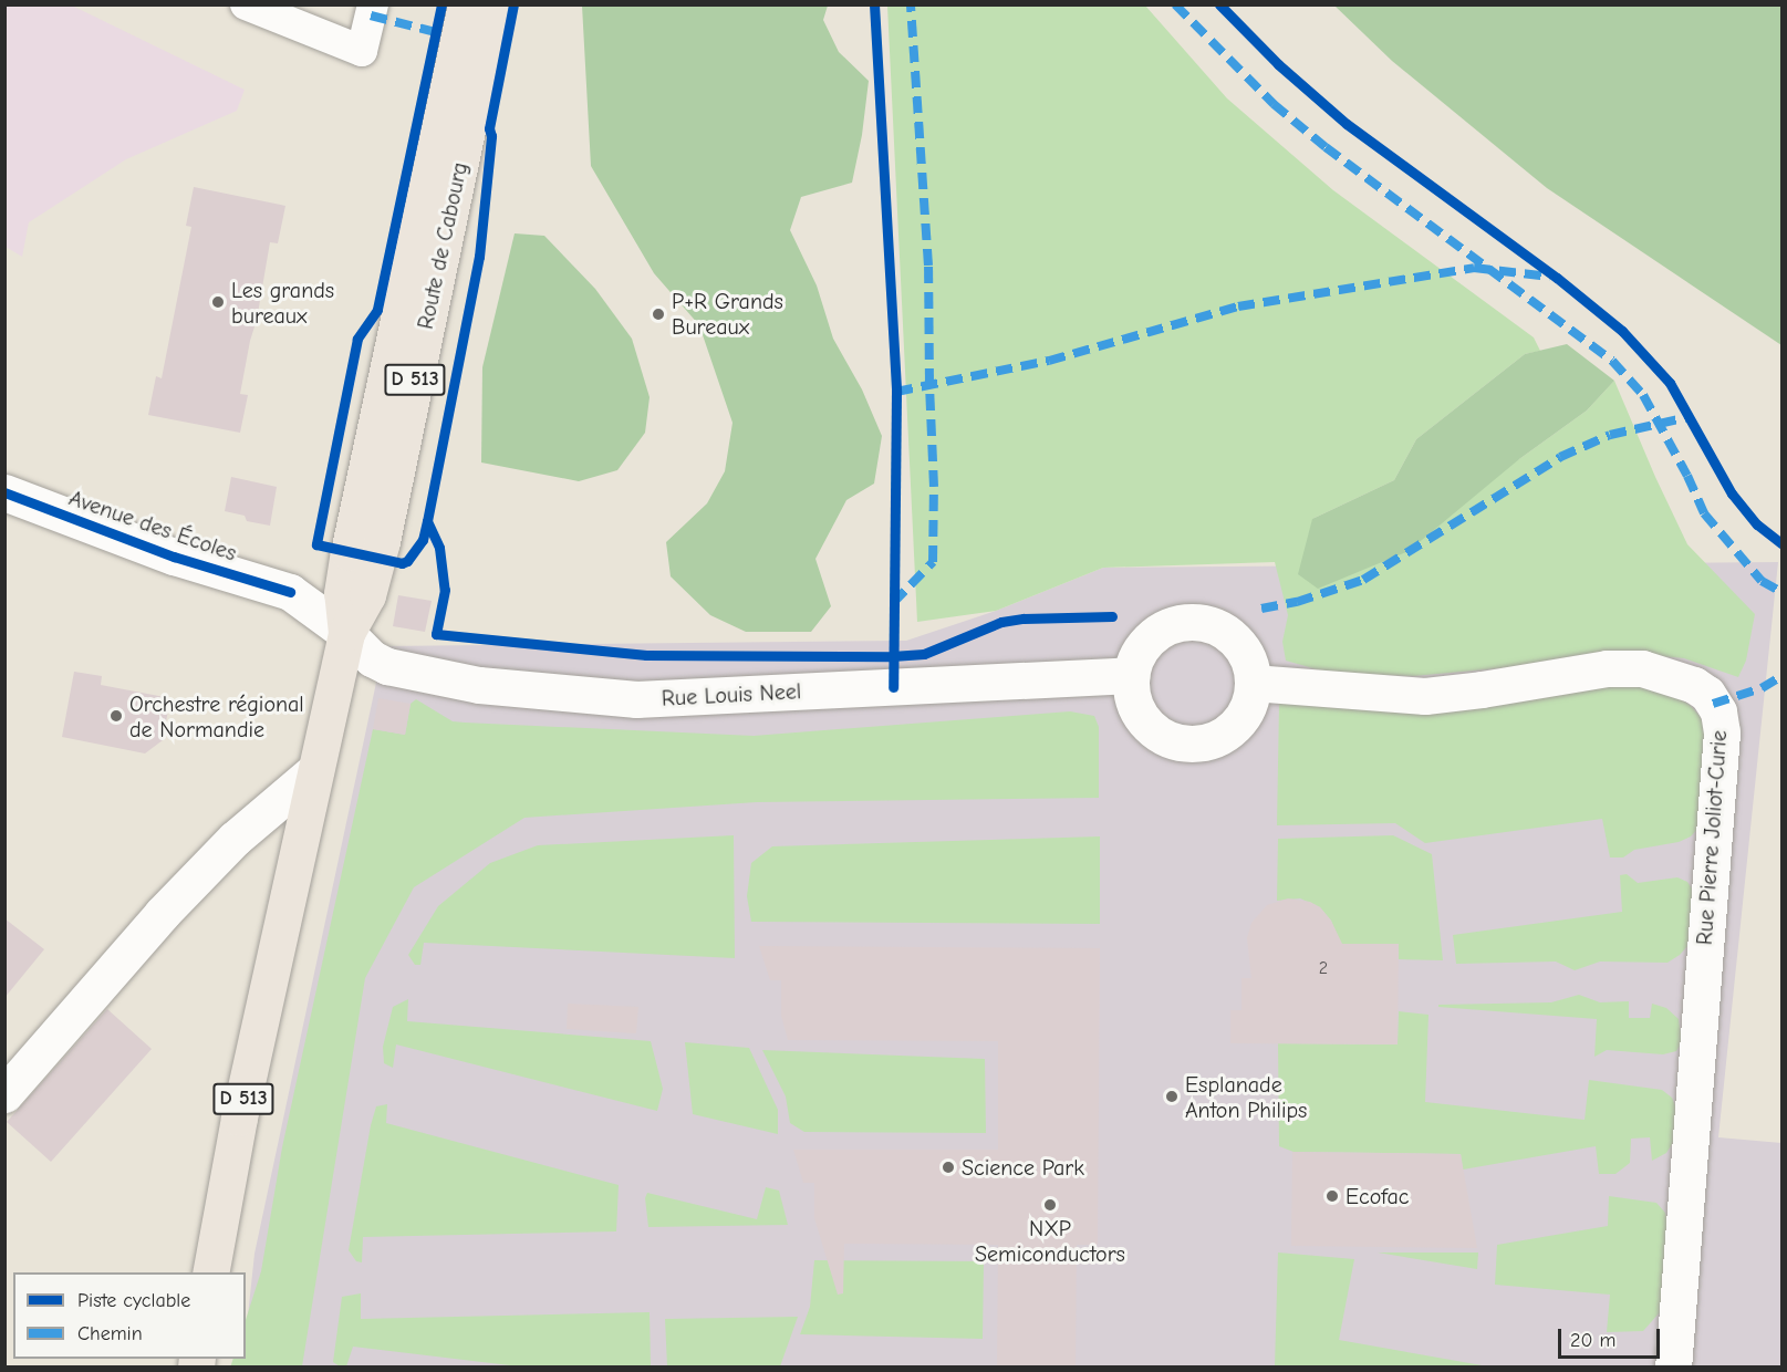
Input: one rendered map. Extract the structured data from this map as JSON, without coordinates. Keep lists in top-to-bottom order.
{
  "streets": {
    "main road": ["Route de Cabourg", "D 513"],
    "street": ["Avenue des Écoles", "Rue Louis Neel", "Rue Pierre Joliot-Curie"]
  },
  "crossings": [
    ["Route de Cabourg", "D 513"],
    ["Route de Cabourg", "Avenue des Écoles"],
    ["Route de Cabourg", "Rue Louis Neel"],
    ["D 513", "Avenue des Écoles"],
    ["D 513", "Rue Louis Neel"],
    ["Avenue des Écoles", "Rue Louis Neel"],
    ["Rue Louis Neel", "Rue Pierre Joliot-Curie"]
  ],
  "places": [
    "Les grands bureaux",
    "P+R Grands Bureaux",
    "Orchestre régional de Normandie",
    "Esplanade Anton Philips",
    "Science Park",
    "Ecofac",
    "NXP Semiconductors"
  ],
  "house_numbers": ["2"],
  "legend": ["Piste cyclable", "Chemin"],
  "scale_bar": "20 m"
}
